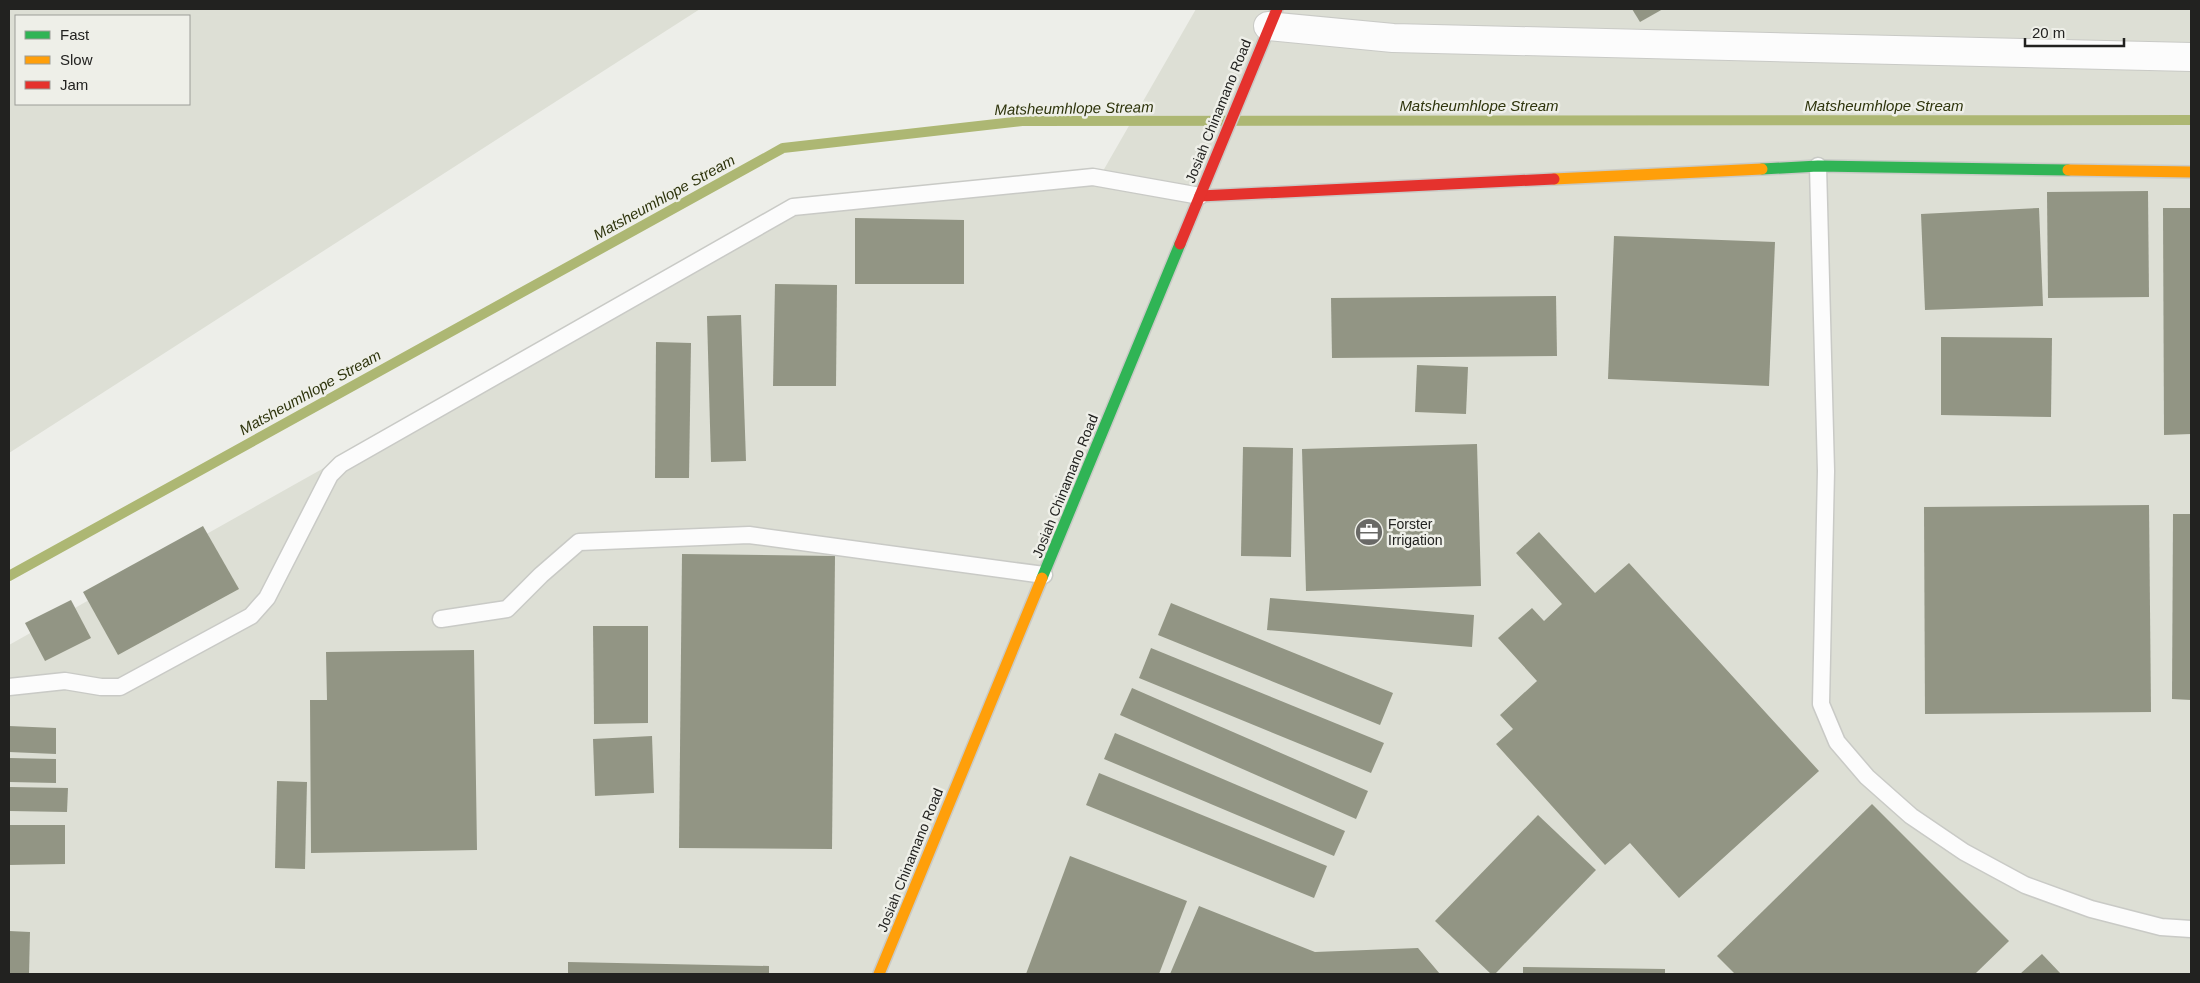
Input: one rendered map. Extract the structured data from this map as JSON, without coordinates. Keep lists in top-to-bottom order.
{
  "streets": {
    "street": ["Josiah Chinamano Road"]
  },
  "water": ["Matsheumhlope Stream"],
  "places": {
    "office": ["Forster Irrigation"]
  },
  "legend": ["Fast", "Slow", "Jam"],
  "scale_bar": "20 m"
}
